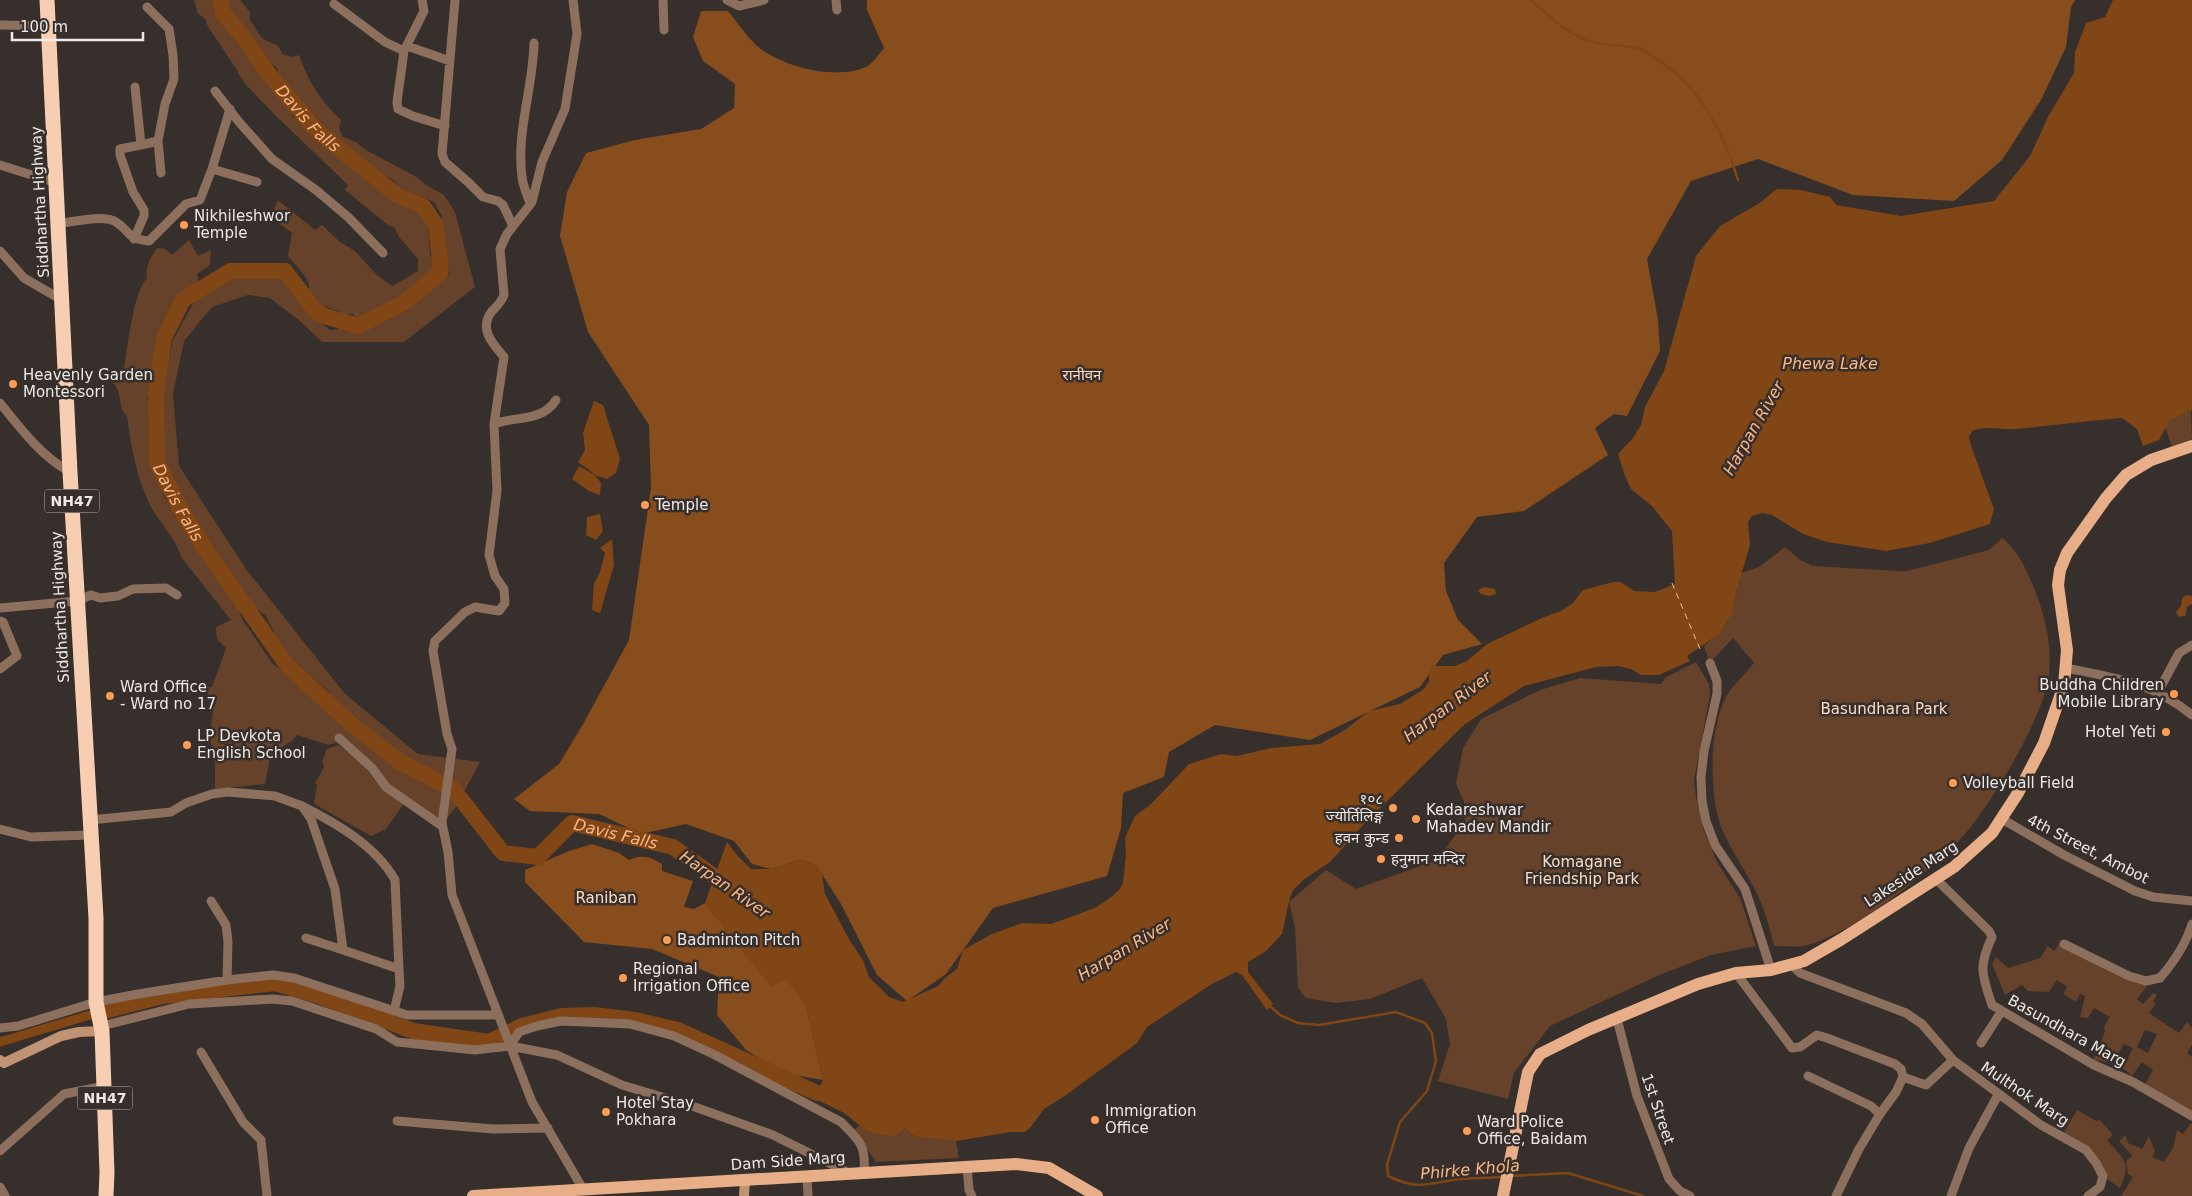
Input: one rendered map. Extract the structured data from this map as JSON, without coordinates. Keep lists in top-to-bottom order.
{
  "streets": {
    "highway": ["Siddhartha Highway", "NH47"],
    "main road": ["Lakeside Marg", "Dam Side Marg"],
    "street": [
      "4th Street, Ambot",
      "Basundhara Marg",
      "Multhok Marg",
      "1st Street"
    ]
  },
  "crossings": [
    ["Siddhartha Highway", "NH47"],
    ["4th Street, Ambot", "Lakeside Marg"],
    ["Lakeside Marg", "Basundhara Marg"],
    ["Lakeside Marg", "Multhok Marg"],
    ["Lakeside Marg", "1st Street"]
  ],
  "water": [
    "Davis Falls",
    "Phewa Lake",
    "Harpan River",
    "Phirke Khola"
  ],
  "parks": [
    "रानीवन",
    "Basundhara Park",
    "Komagane Friendship Park",
    "Raniban"
  ],
  "places": [
    "Nikhileshwor Temple",
    "Heavenly Garden Montessori",
    "Temple",
    "Buddha Children Mobile Library",
    "Ward Office - Ward no 17",
    "Hotel Yeti",
    "LP Devkota English School",
    "Volleyball Field",
    "१०८ ज्योर्तिलिङ्ग",
    "Kedareshwar Mahadev Mandir",
    "हवन कुन्ड",
    "हनुमान मन्दिर",
    "Badminton Pitch",
    "Regional Irrigation Office",
    "Hotel Stay Pokhara",
    "Immigration Office",
    "Ward Police Office, Baidam"
  ],
  "scale_bar": "100 m"
}
